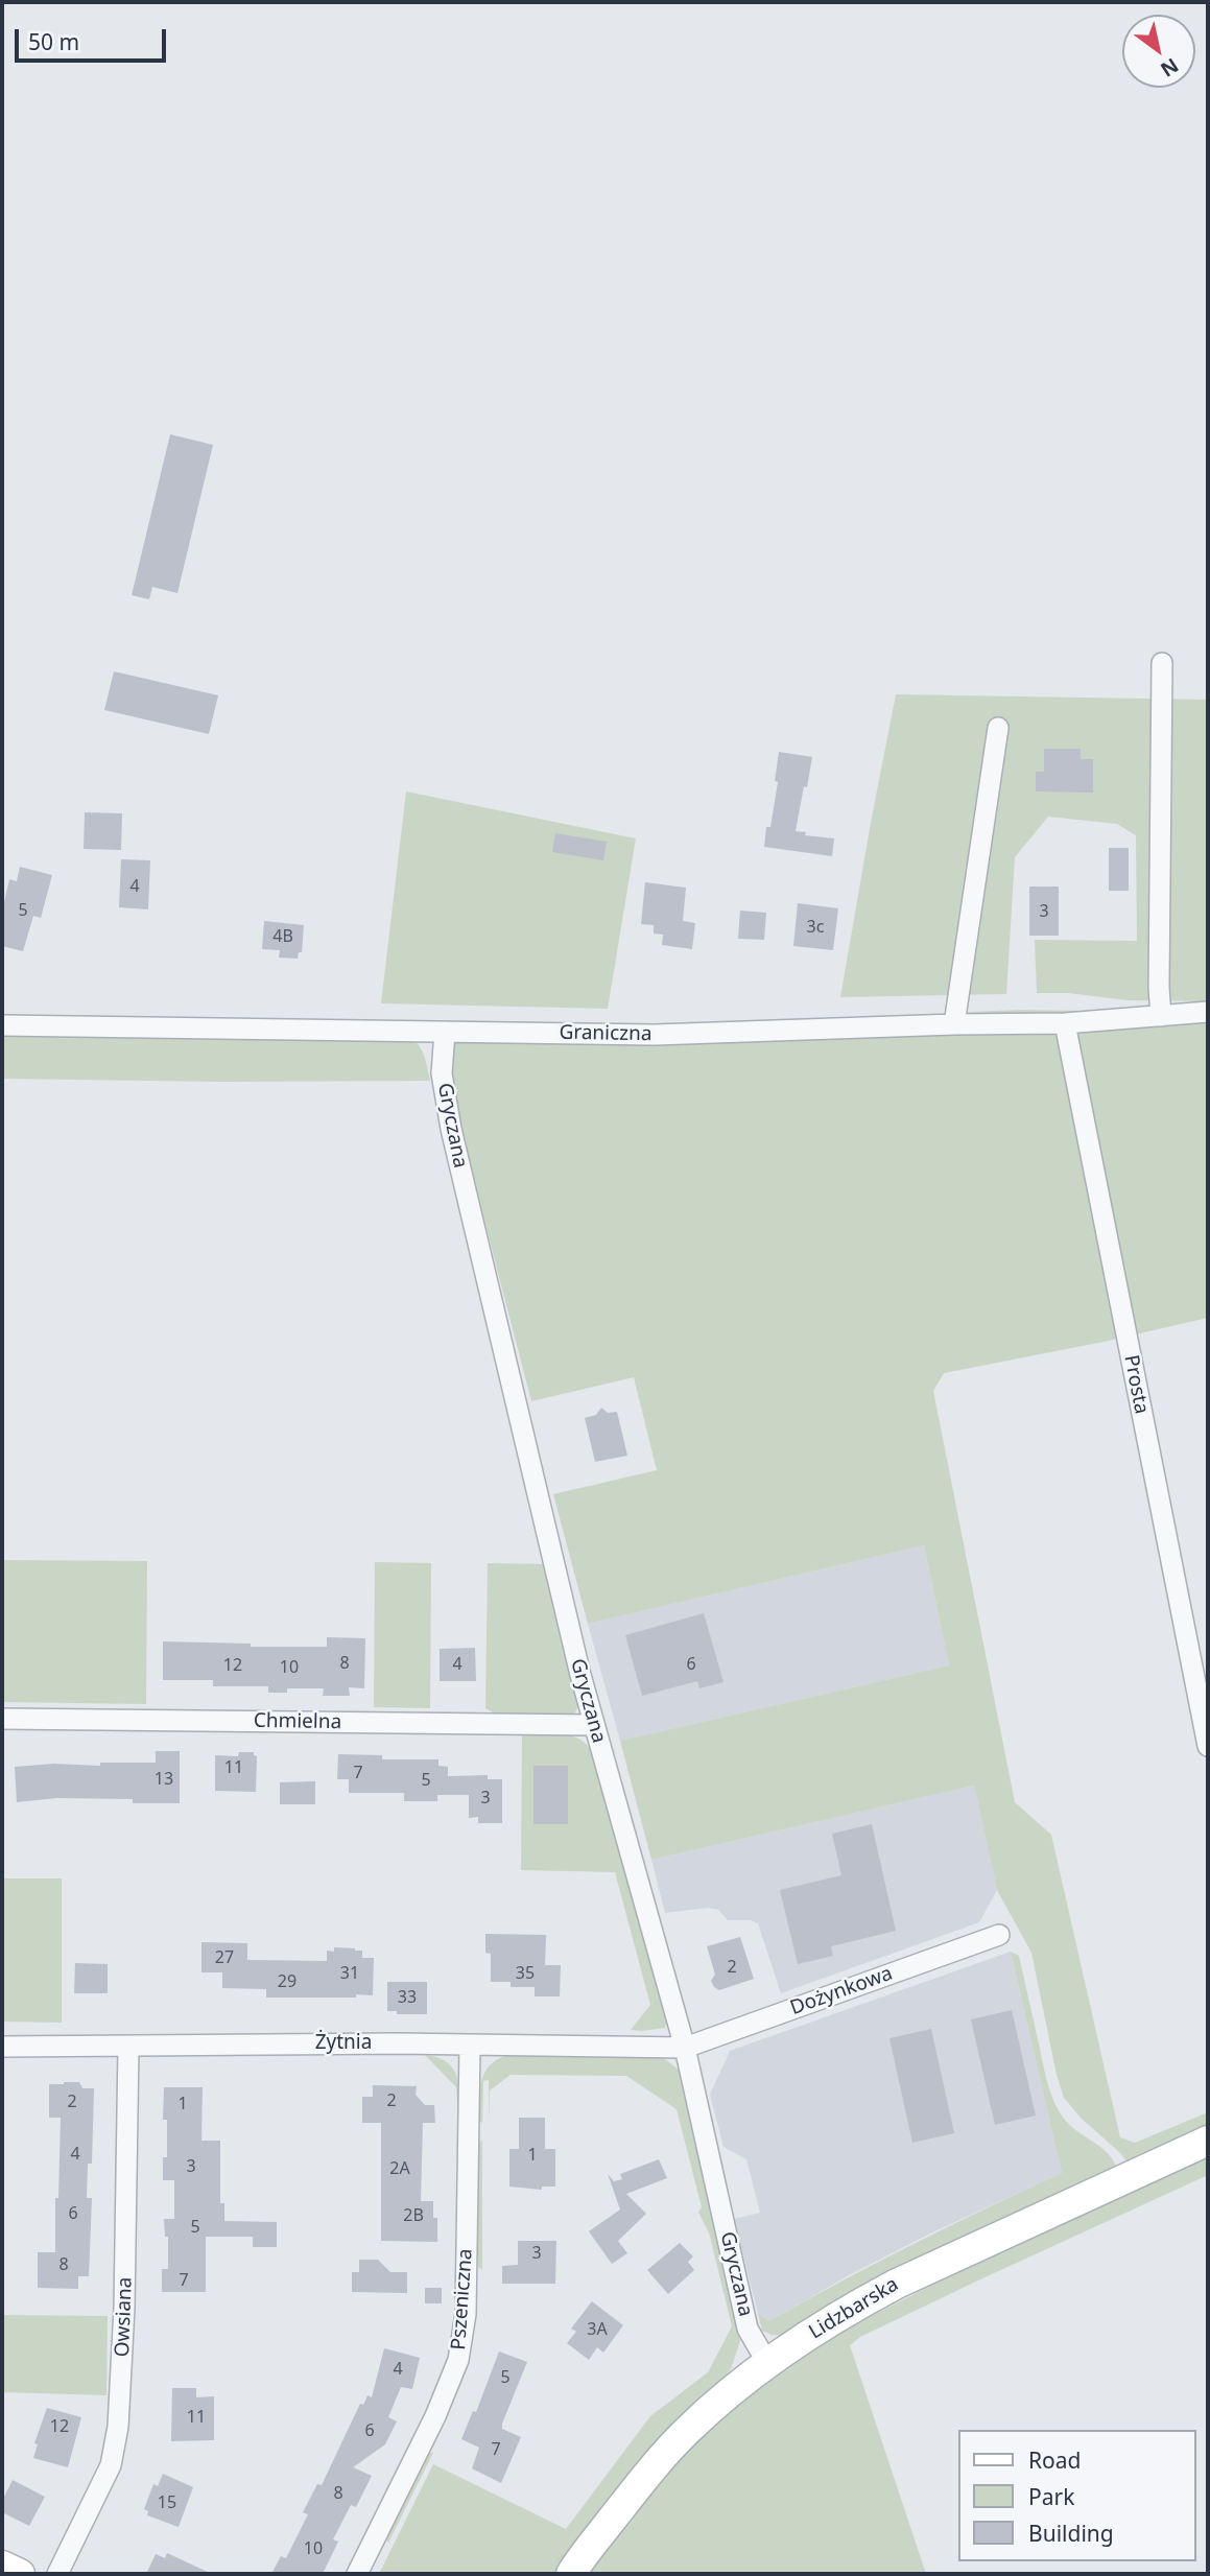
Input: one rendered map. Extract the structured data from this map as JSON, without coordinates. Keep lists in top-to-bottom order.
{
  "streets": {
    "main road": ["Lidzbarska"],
    "street": [
      "Graniczna",
      "Gryczana",
      "Prosta",
      "Chmielna",
      "Dożynkowa",
      "Żytnia",
      "Pszeniczna",
      "Owsiana"
    ]
  },
  "crossings": [
    ["Graniczna", "Gryczana"],
    ["Graniczna", "Prosta"],
    ["Gryczana", "Chmielna"],
    ["Gryczana", "Dożynkowa"],
    ["Gryczana", "Żytnia"],
    ["Gryczana", "Lidzbarska"],
    ["Dożynkowa", "Żytnia"],
    ["Żytnia", "Pszeniczna"],
    ["Żytnia", "Owsiana"]
  ],
  "house_numbers": [
    "4",
    "5",
    "3",
    "3c",
    "4B",
    "8",
    "4",
    "6",
    "12",
    "10",
    "11",
    "7",
    "13",
    "5",
    "3",
    "27",
    "2",
    "31",
    "35",
    "29",
    "33",
    "2",
    "2",
    "1",
    "4",
    "1",
    "3",
    "2A",
    "6",
    "2B",
    "5",
    "3",
    "8",
    "7",
    "3A",
    "4",
    "5",
    "11",
    "12",
    "6",
    "7",
    "8",
    "15",
    "10"
  ],
  "legend": ["Road", "Park", "Building"],
  "scale_bar": "50 m",
  "north": "bottom right"
}
